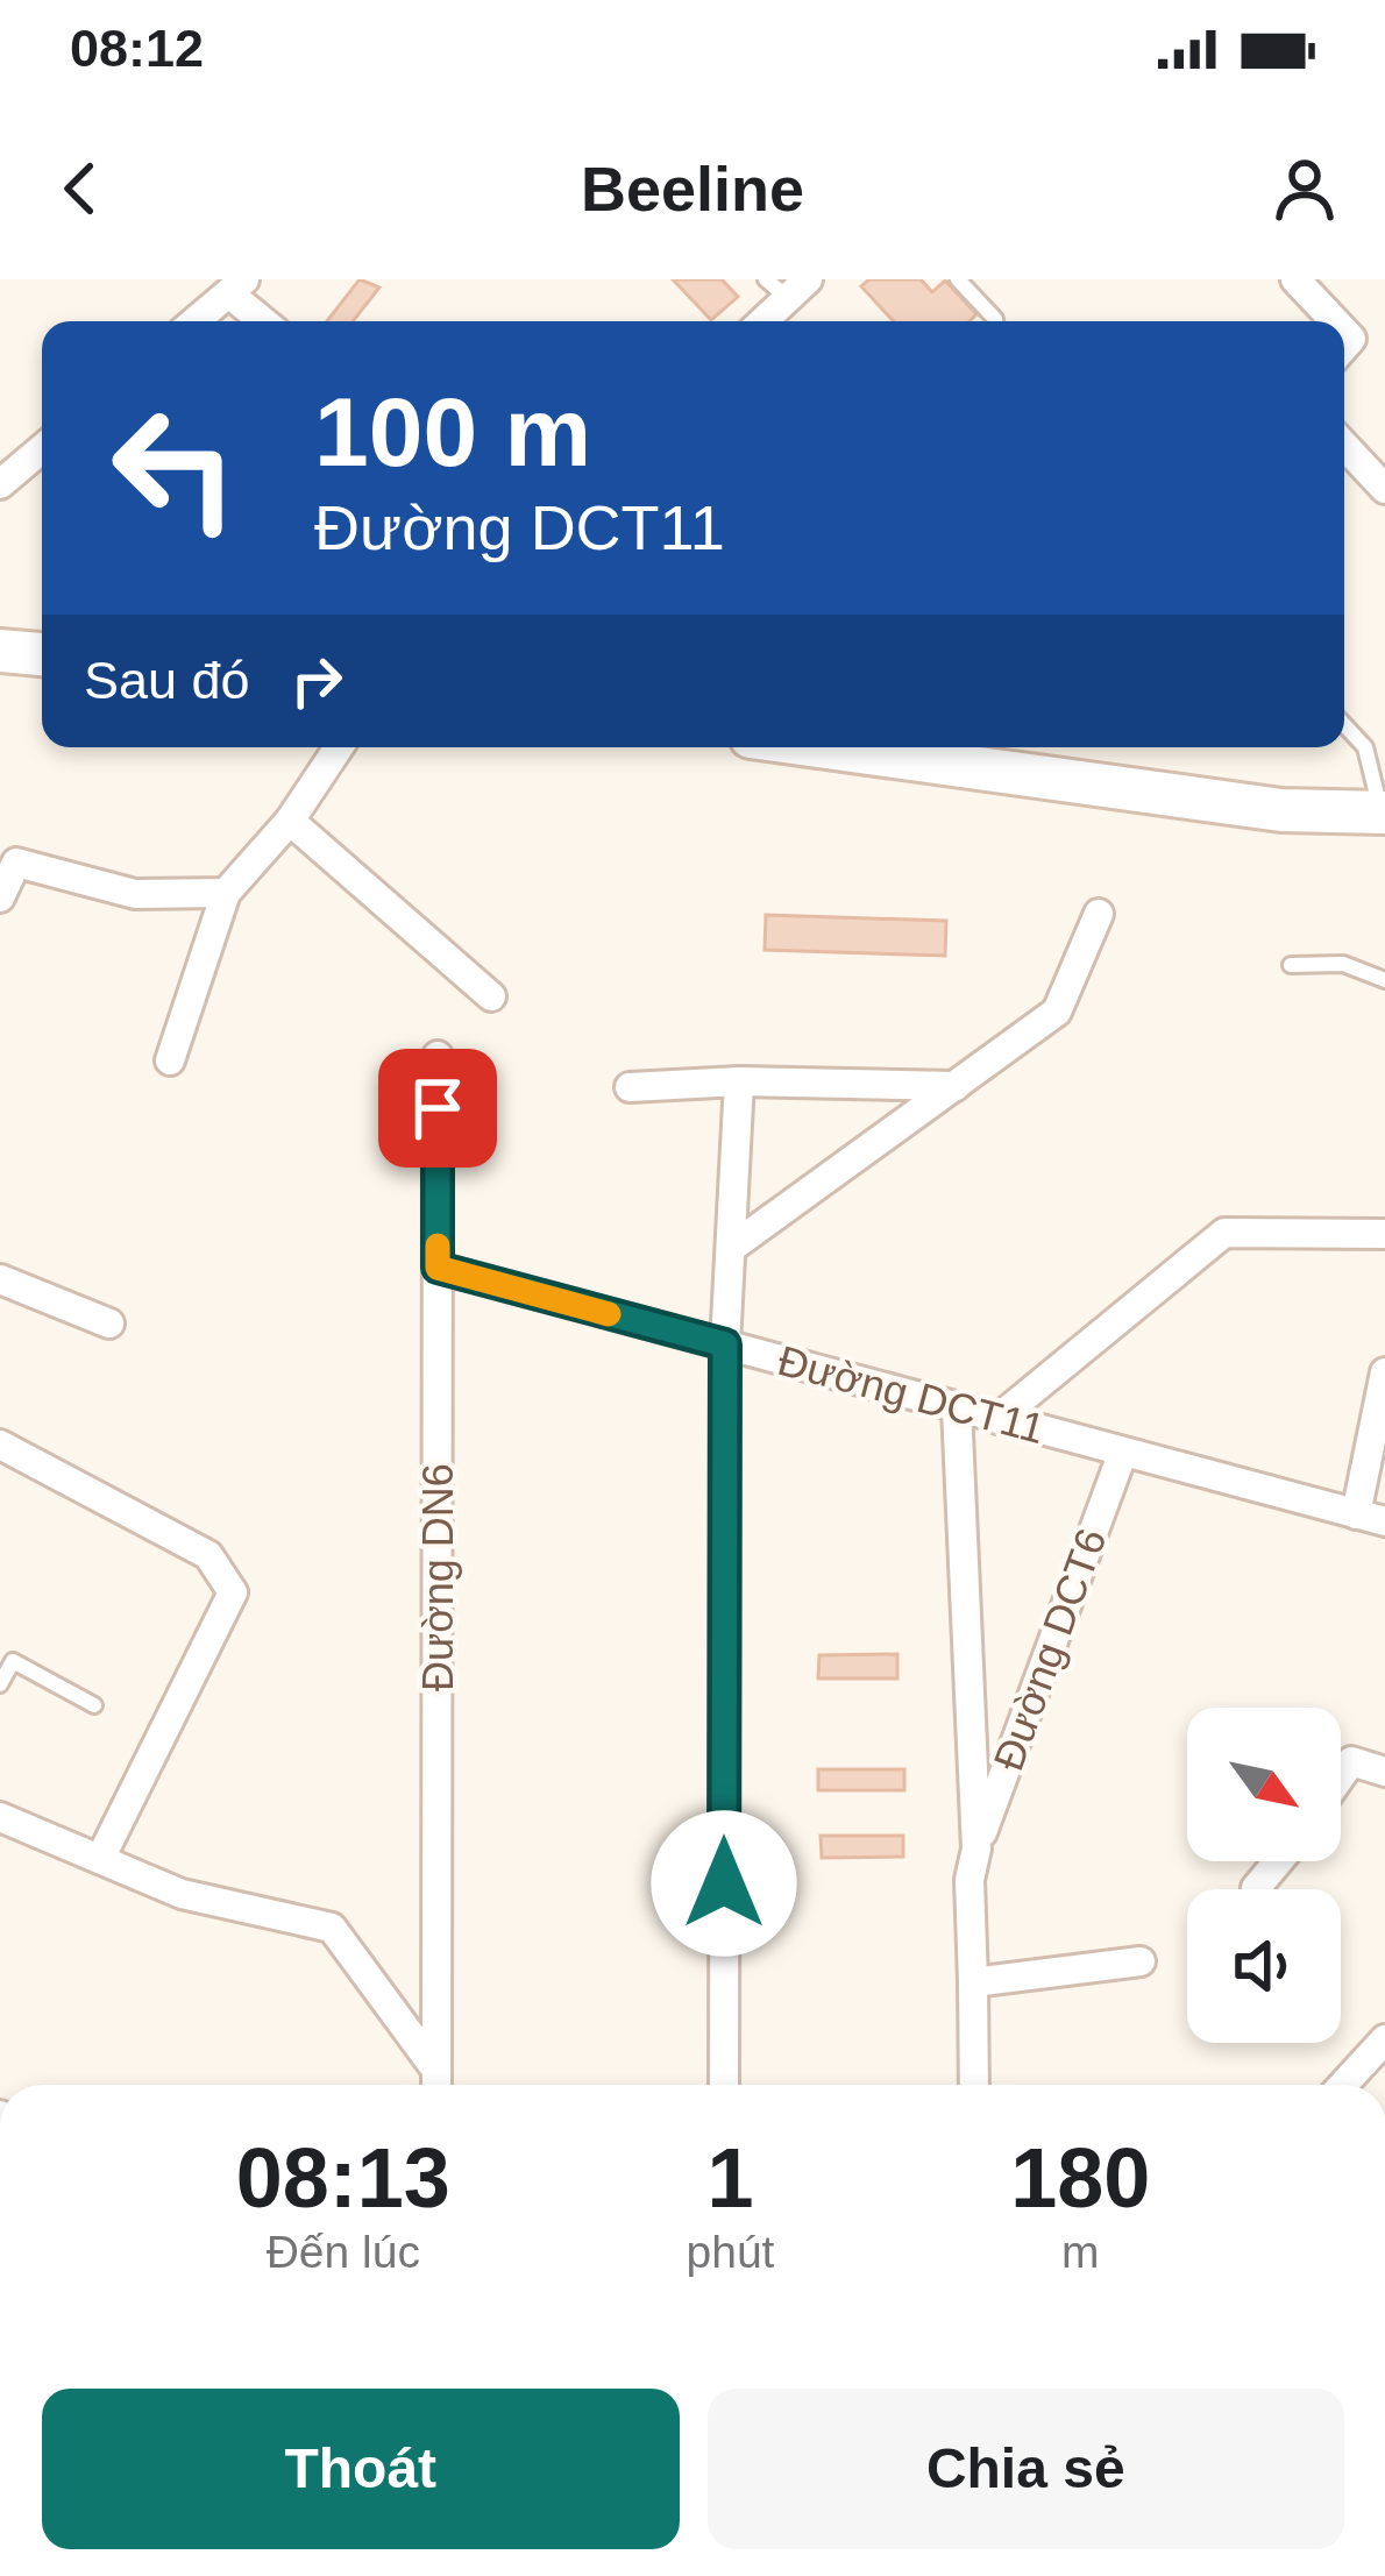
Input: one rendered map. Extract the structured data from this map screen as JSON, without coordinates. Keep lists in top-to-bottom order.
{
  "streets": {
    "street": ["Đường DCT11", "Đường DN6", "Đường DCT6"]
  },
  "crossings": [
    ["Đường DCT11", "Đường DN6"],
    ["Đường DCT11", "Đường DCT6"]
  ],
  "north": "bottom right",
  "page": {
    "status": "08:12",
    "header": "Beeline",
    "turn": ["100 m", "Đường DCT11"],
    "then": "Sau đó",
    "eta": [
      "08:13",
      "Đến lúc",
      "1",
      "phút",
      "180",
      "m"
    ],
    "buttons": ["Thoát", "Chia sẻ"]
  }
}
